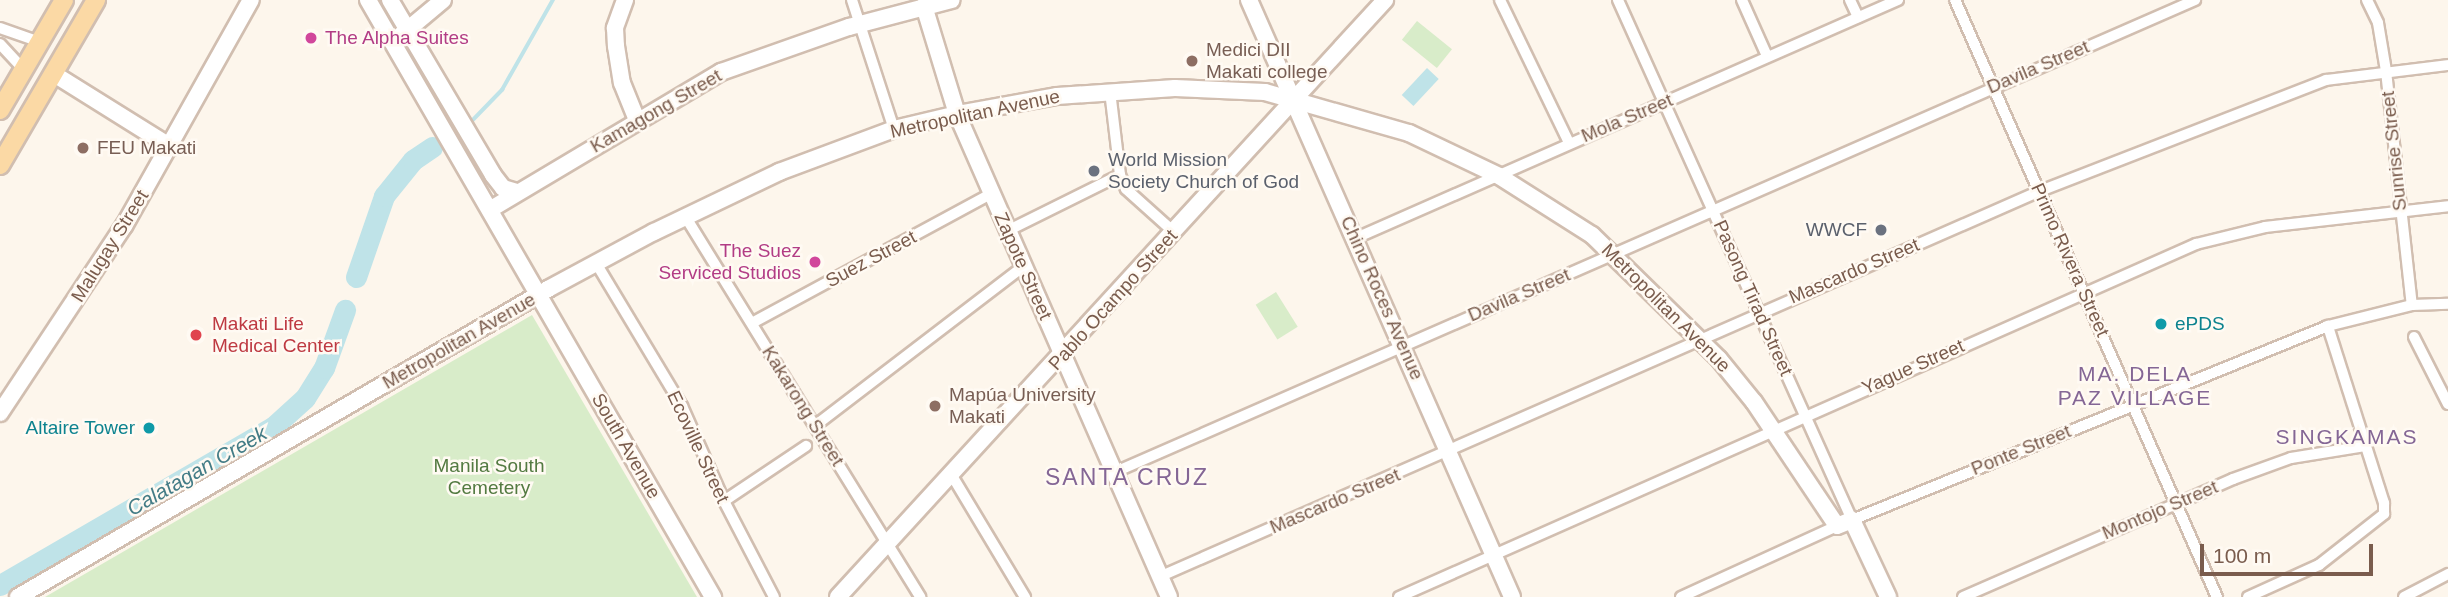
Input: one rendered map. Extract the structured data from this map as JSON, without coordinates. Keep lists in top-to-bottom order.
{
  "streets": {
    "street": [
      "Davila Street",
      "Kamagong Street",
      "Metropolitan Avenue",
      "Mola Street",
      "Sunrise Street",
      "Malugay Street",
      "Suez Street",
      "Primo Rivera Street",
      "Zapote Street",
      "Mascardo Street",
      "Chino Roces Avenue",
      "Pasong Tirad Street",
      "Pablo Ocampo Street",
      "Yague Street",
      "Kakarong Street",
      "South Avenue",
      "Ecoville Street",
      "Ponte Street",
      "Montojo Street"
    ]
  },
  "crossings": [
    ["Davila Street", "Metropolitan Avenue"],
    ["Davila Street", "Primo Rivera Street"],
    ["Davila Street", "Zapote Street"],
    ["Davila Street", "Chino Roces Avenue"],
    ["Davila Street", "Pasong Tirad Street"],
    ["Kamagong Street", "Zapote Street"],
    ["Kamagong Street", "South Avenue"],
    ["Metropolitan Avenue", "Mola Street"],
    ["Metropolitan Avenue", "Zapote Street"],
    ["Metropolitan Avenue", "Mascardo Street"],
    ["Metropolitan Avenue", "Chino Roces Avenue"],
    ["Metropolitan Avenue", "Pasong Tirad Street"],
    ["Metropolitan Avenue", "Pablo Ocampo Street"],
    ["Metropolitan Avenue", "Yague Street"],
    ["Metropolitan Avenue", "Kakarong Street"],
    ["Metropolitan Avenue", "South Avenue"],
    ["Metropolitan Avenue", "Ecoville Street"],
    ["Metropolitan Avenue", "Ponte Street"],
    ["Mola Street", "Chino Roces Avenue"],
    ["Mola Street", "Pasong Tirad Street"],
    ["Sunrise Street", "Mascardo Street"],
    ["Sunrise Street", "Yague Street"],
    ["Sunrise Street", "Ponte Street"],
    ["Suez Street", "Zapote Street"],
    ["Suez Street", "Kakarong Street"],
    ["Primo Rivera Street", "Mascardo Street"],
    ["Primo Rivera Street", "Yague Street"],
    ["Primo Rivera Street", "Ponte Street"],
    ["Primo Rivera Street", "Montojo Street"],
    ["Zapote Street", "Mascardo Street"],
    ["Zapote Street", "Pablo Ocampo Street"],
    ["Mascardo Street", "Chino Roces Avenue"],
    ["Mascardo Street", "Pasong Tirad Street"],
    ["Chino Roces Avenue", "Pablo Ocampo Street"],
    ["Chino Roces Avenue", "Yague Street"],
    ["Pasong Tirad Street", "Yague Street"],
    ["Pasong Tirad Street", "Ponte Street"],
    ["Pablo Ocampo Street", "Kakarong Street"]
  ],
  "districts": ["MA. DELA PAZ VILLAGE", "SINGKAMAS", "SANTA CRUZ"],
  "water": ["Calatagan Creek"],
  "parks": ["Manila South Cemetery"],
  "places": [
    "The Alpha Suites",
    "Medici DII Makati college",
    "FEU Makati",
    "World Mission Society Church of God",
    "WWCF",
    "The Suez Serviced Studios",
    "ePDS",
    "Makati Life Medical Center",
    "Mapúa University Makati",
    "Altaire Tower"
  ],
  "scale_bar": "100 m"
}
